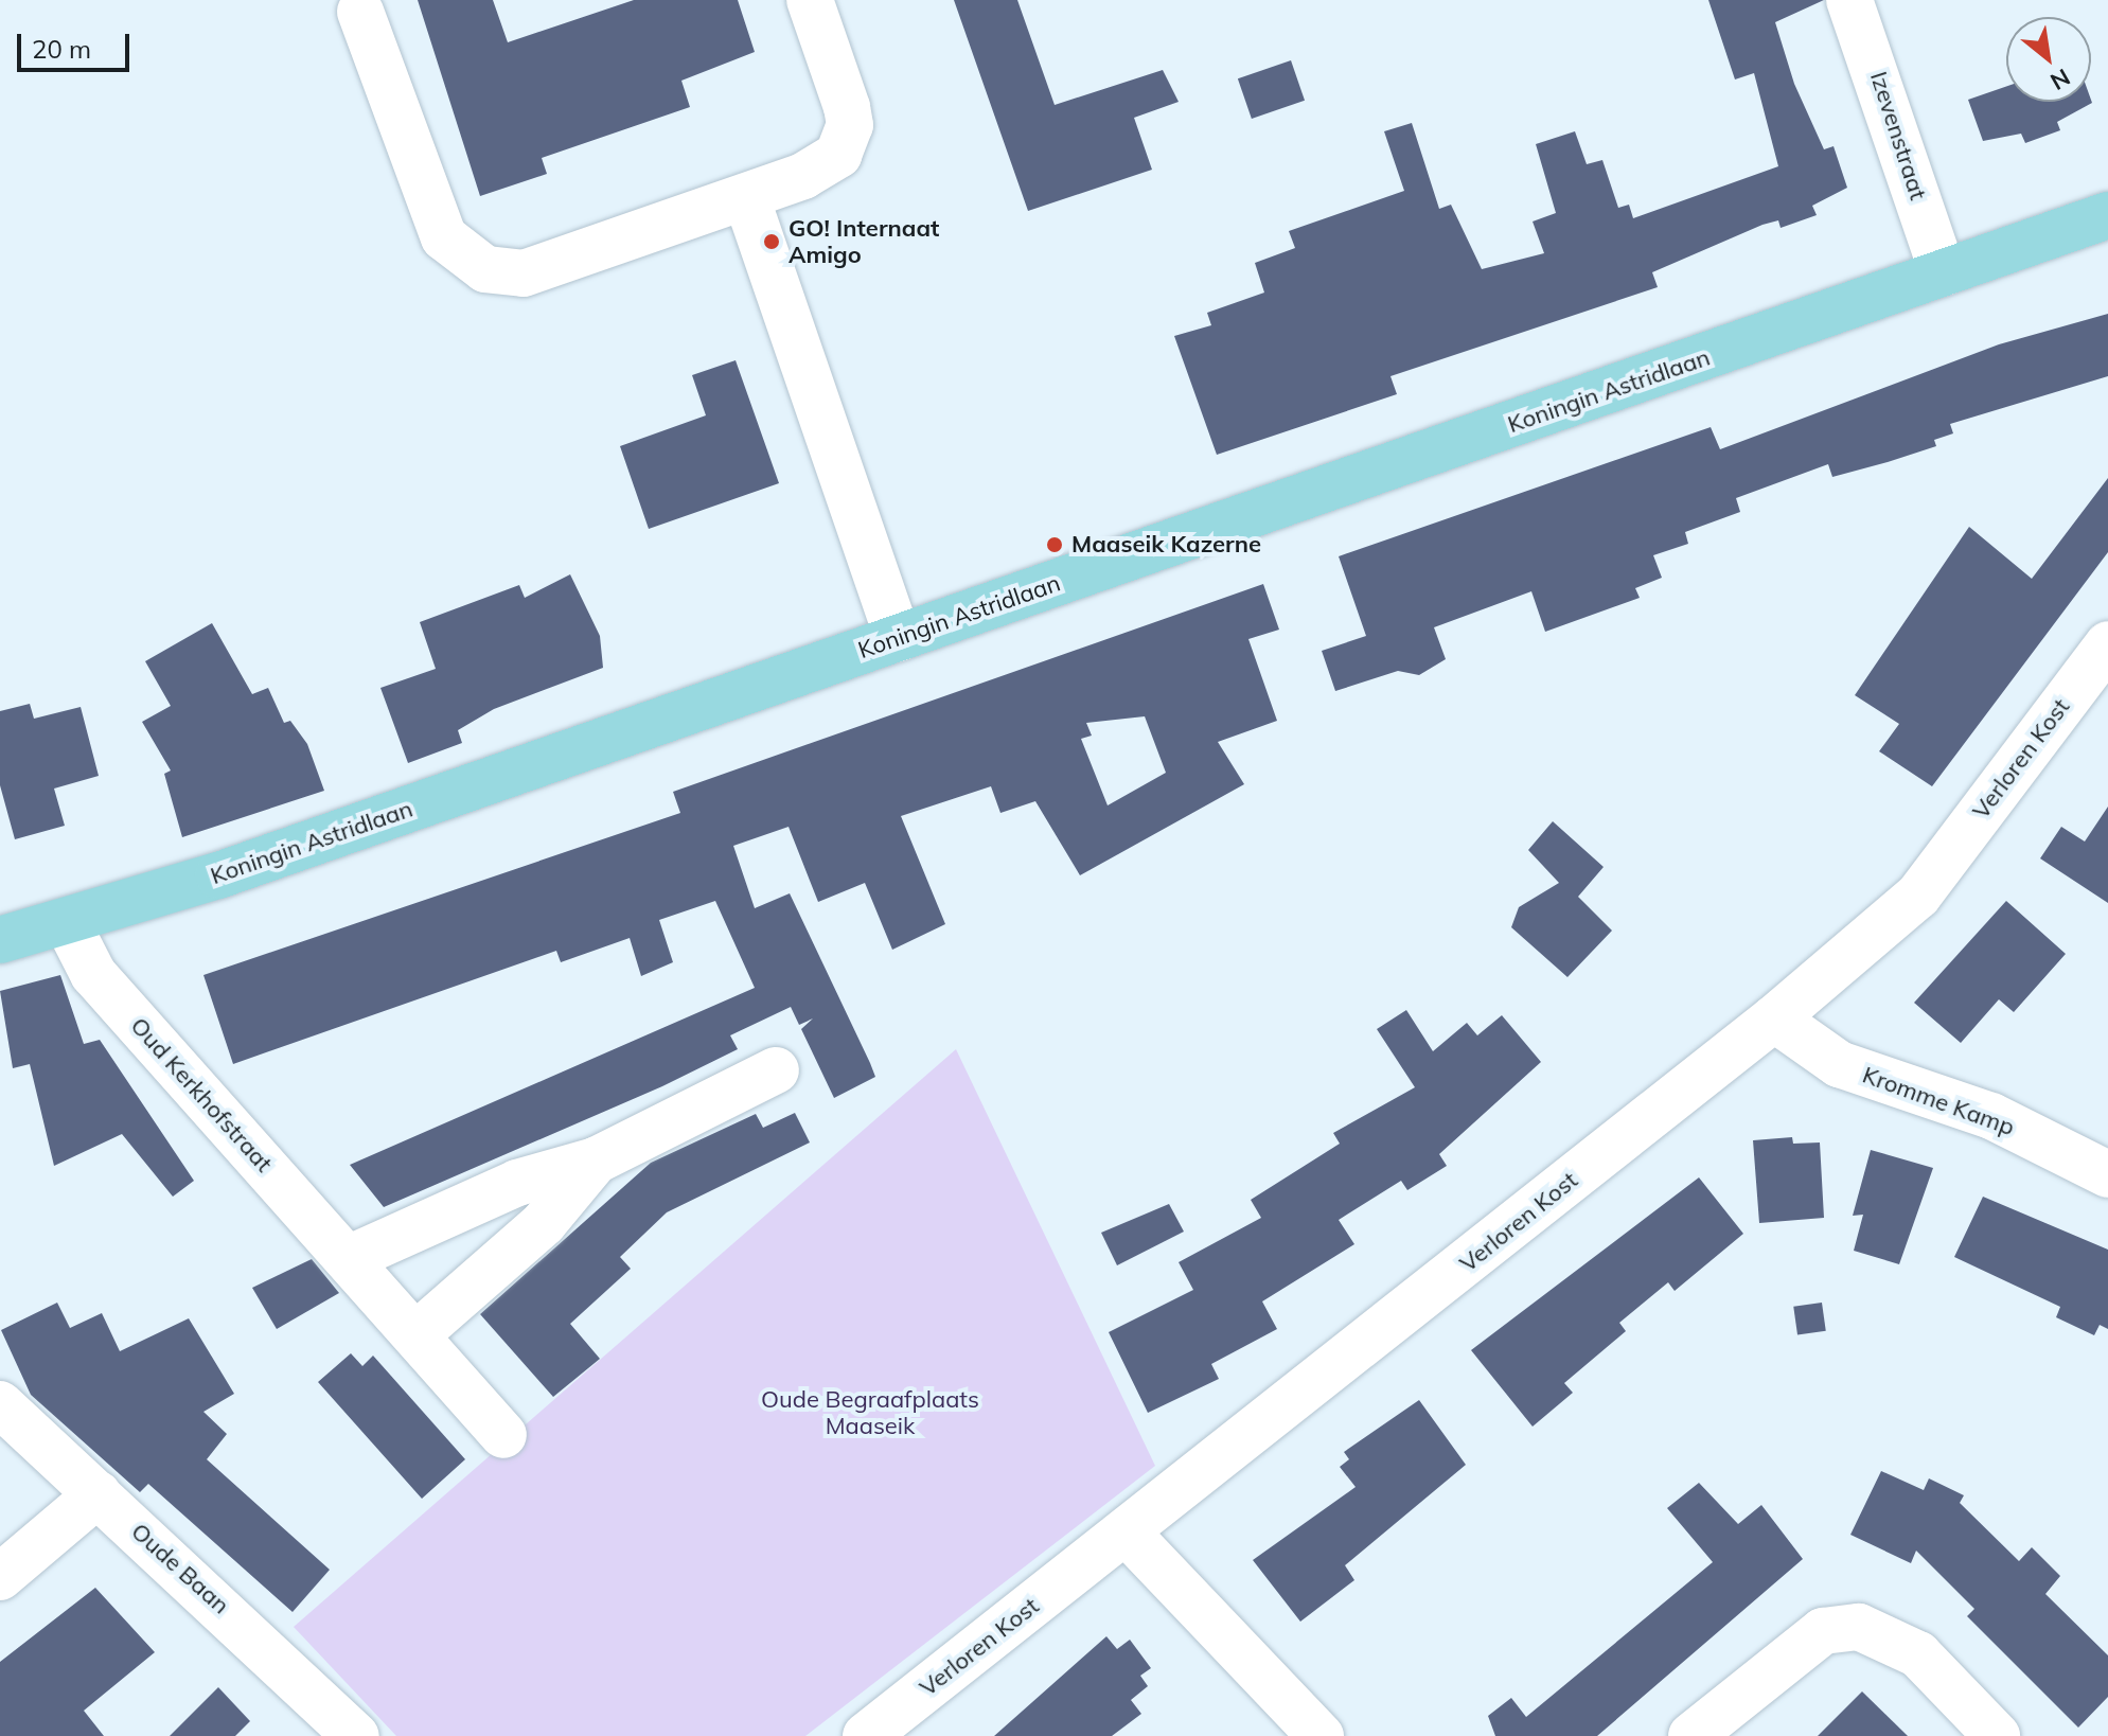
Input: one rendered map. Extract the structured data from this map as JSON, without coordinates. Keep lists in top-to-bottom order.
{
  "streets": {
    "main road": ["Koningin Astridlaan"],
    "street": [
      "Izevenstraat",
      "Verloren Kost",
      "Oud Kerkhofstraat",
      "Kromme Kamp",
      "Oude Baan"
    ]
  },
  "crossings": [
    ["Izevenstraat", "Koningin Astridlaan"],
    ["Koningin Astridlaan", "Oud Kerkhofstraat"],
    ["Verloren Kost", "Kromme Kamp"]
  ],
  "parks": ["Oude Begraafplaats Maaseik"],
  "places": ["GO! Internaat Amigo", "Maaseik Kazerne"],
  "scale_bar": "20 m",
  "north": "bottom right"
}
